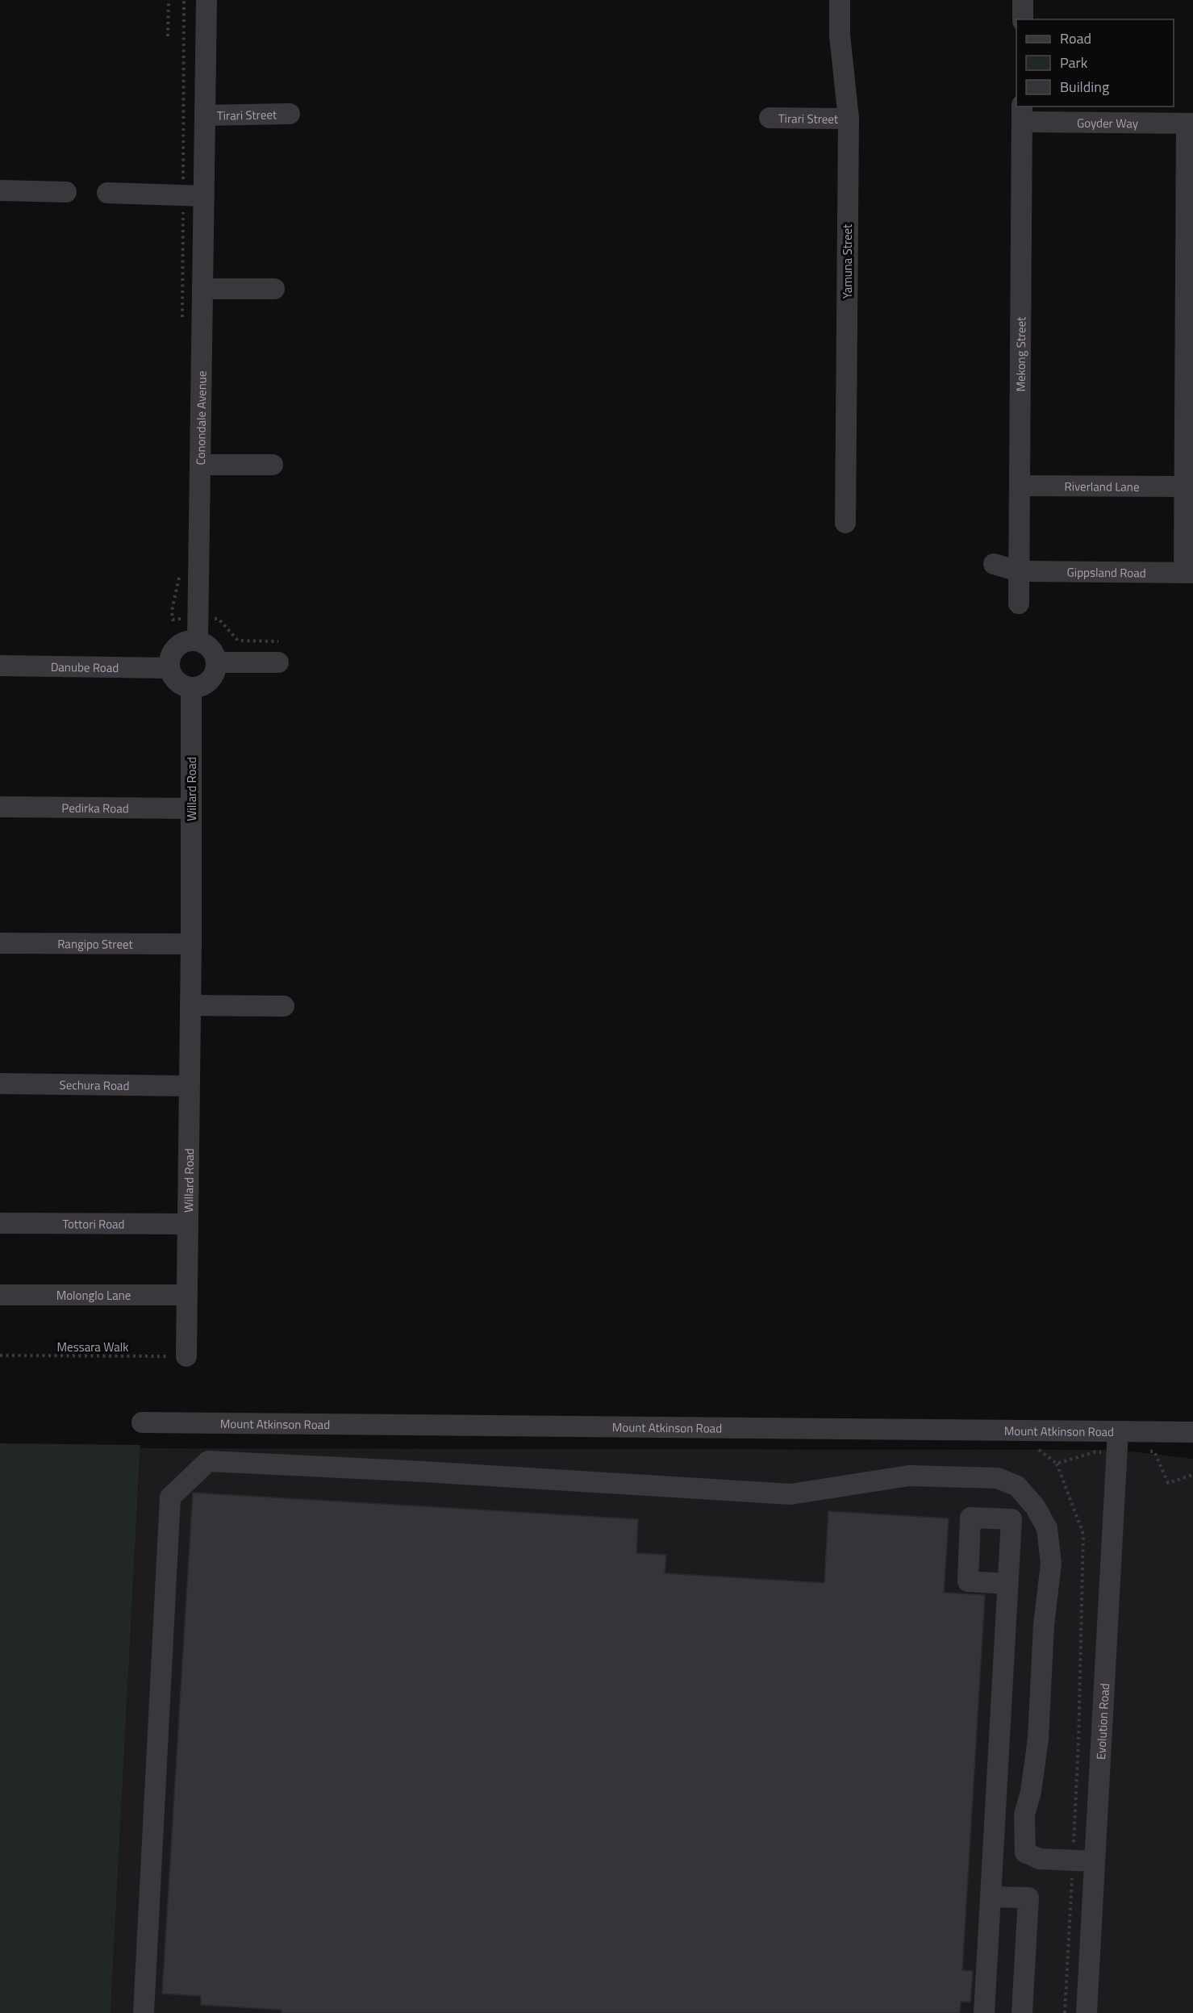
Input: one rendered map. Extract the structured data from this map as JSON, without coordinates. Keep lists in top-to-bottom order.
{
  "streets": {
    "street": [
      "Tirari Street",
      "Goyder Way",
      "Yamuna Street",
      "Mekong Street",
      "Conondale Avenue",
      "Riverland Lane",
      "Gippsland Road",
      "Danube Road",
      "Willard Road",
      "Pedirka Road",
      "Rangipo Street",
      "Sechura Road",
      "Tottori Road",
      "Molonglo Lane",
      "Mount Atkinson Road",
      "Evolution Road"
    ],
    "path": ["Messara Walk"]
  },
  "crossings": [
    ["Tirari Street", "Yamuna Street"],
    ["Tirari Street", "Conondale Avenue"],
    ["Goyder Way", "Mekong Street"],
    ["Mekong Street", "Riverland Lane"],
    ["Mekong Street", "Gippsland Road"],
    ["Conondale Avenue", "Danube Road"],
    ["Conondale Avenue", "Willard Road"],
    ["Danube Road", "Willard Road"],
    ["Willard Road", "Pedirka Road"],
    ["Willard Road", "Rangipo Street"],
    ["Willard Road", "Sechura Road"],
    ["Willard Road", "Tottori Road"],
    ["Willard Road", "Molonglo Lane"],
    ["Willard Road", "Messara Walk"],
    ["Mount Atkinson Road", "Evolution Road"]
  ],
  "legend": ["Road", "Park", "Building"]
}
